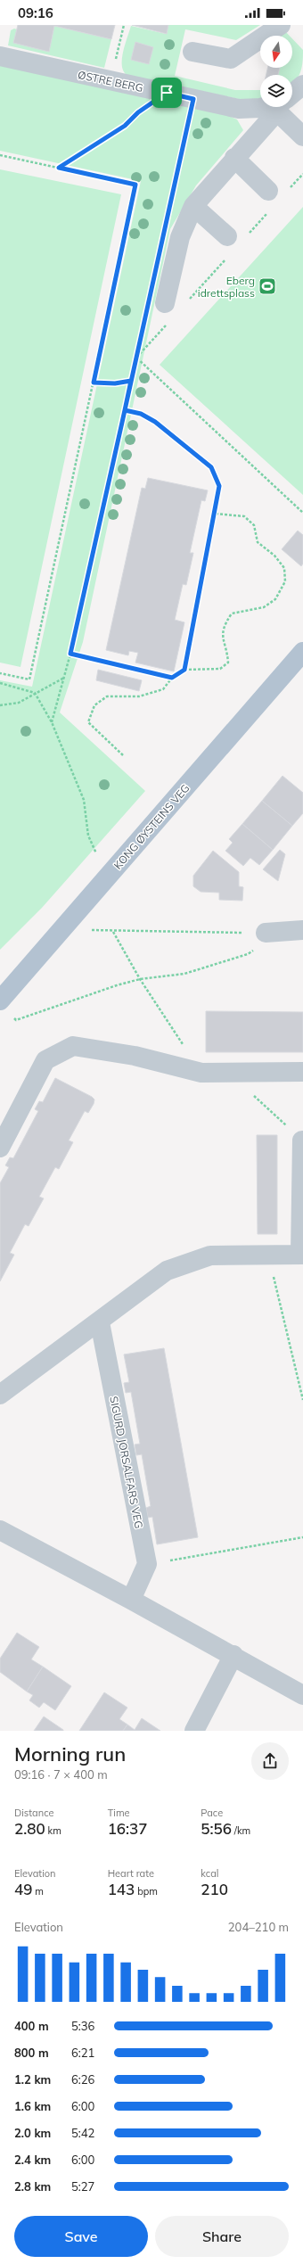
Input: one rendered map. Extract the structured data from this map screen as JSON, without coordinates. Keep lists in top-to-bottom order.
{
  "streets": {
    "main road": ["KONG ØYSTEINS VEG"],
    "street": ["ØSTRE BERG", "SIGURD JORSALFARS VEG"]
  },
  "places": {
    "sports": ["Eberg idrettsplass"]
  },
  "north": "bottom",
  "page": {
    "status": "09:16",
    "heading": ["Morning run", "09:16 · 7 × 400 m"],
    "stats": [
      ["Distance", "2.80 km"],
      ["Time", "16:37"],
      ["Pace", "5:56 /km"],
      ["Elevation", "49 m"],
      ["Heart rate", "143 bpm"],
      ["kcal", "210"]
    ],
    "chart": ["Elevation", "204–210 m"],
    "list": [
      {
        "name": "400 m",
        "note": "5:36"
      },
      {
        "name": "800 m",
        "note": "6:21"
      },
      {
        "name": "1.2 km",
        "note": "6:26"
      },
      {
        "name": "1.6 km",
        "note": "6:00"
      },
      {
        "name": "2.0 km",
        "note": "5:42"
      },
      {
        "name": "2.4 km",
        "note": "6:00"
      },
      {
        "name": "2.8 km",
        "note": "5:27"
      }
    ],
    "buttons": ["Save", "Share"]
  }
}
